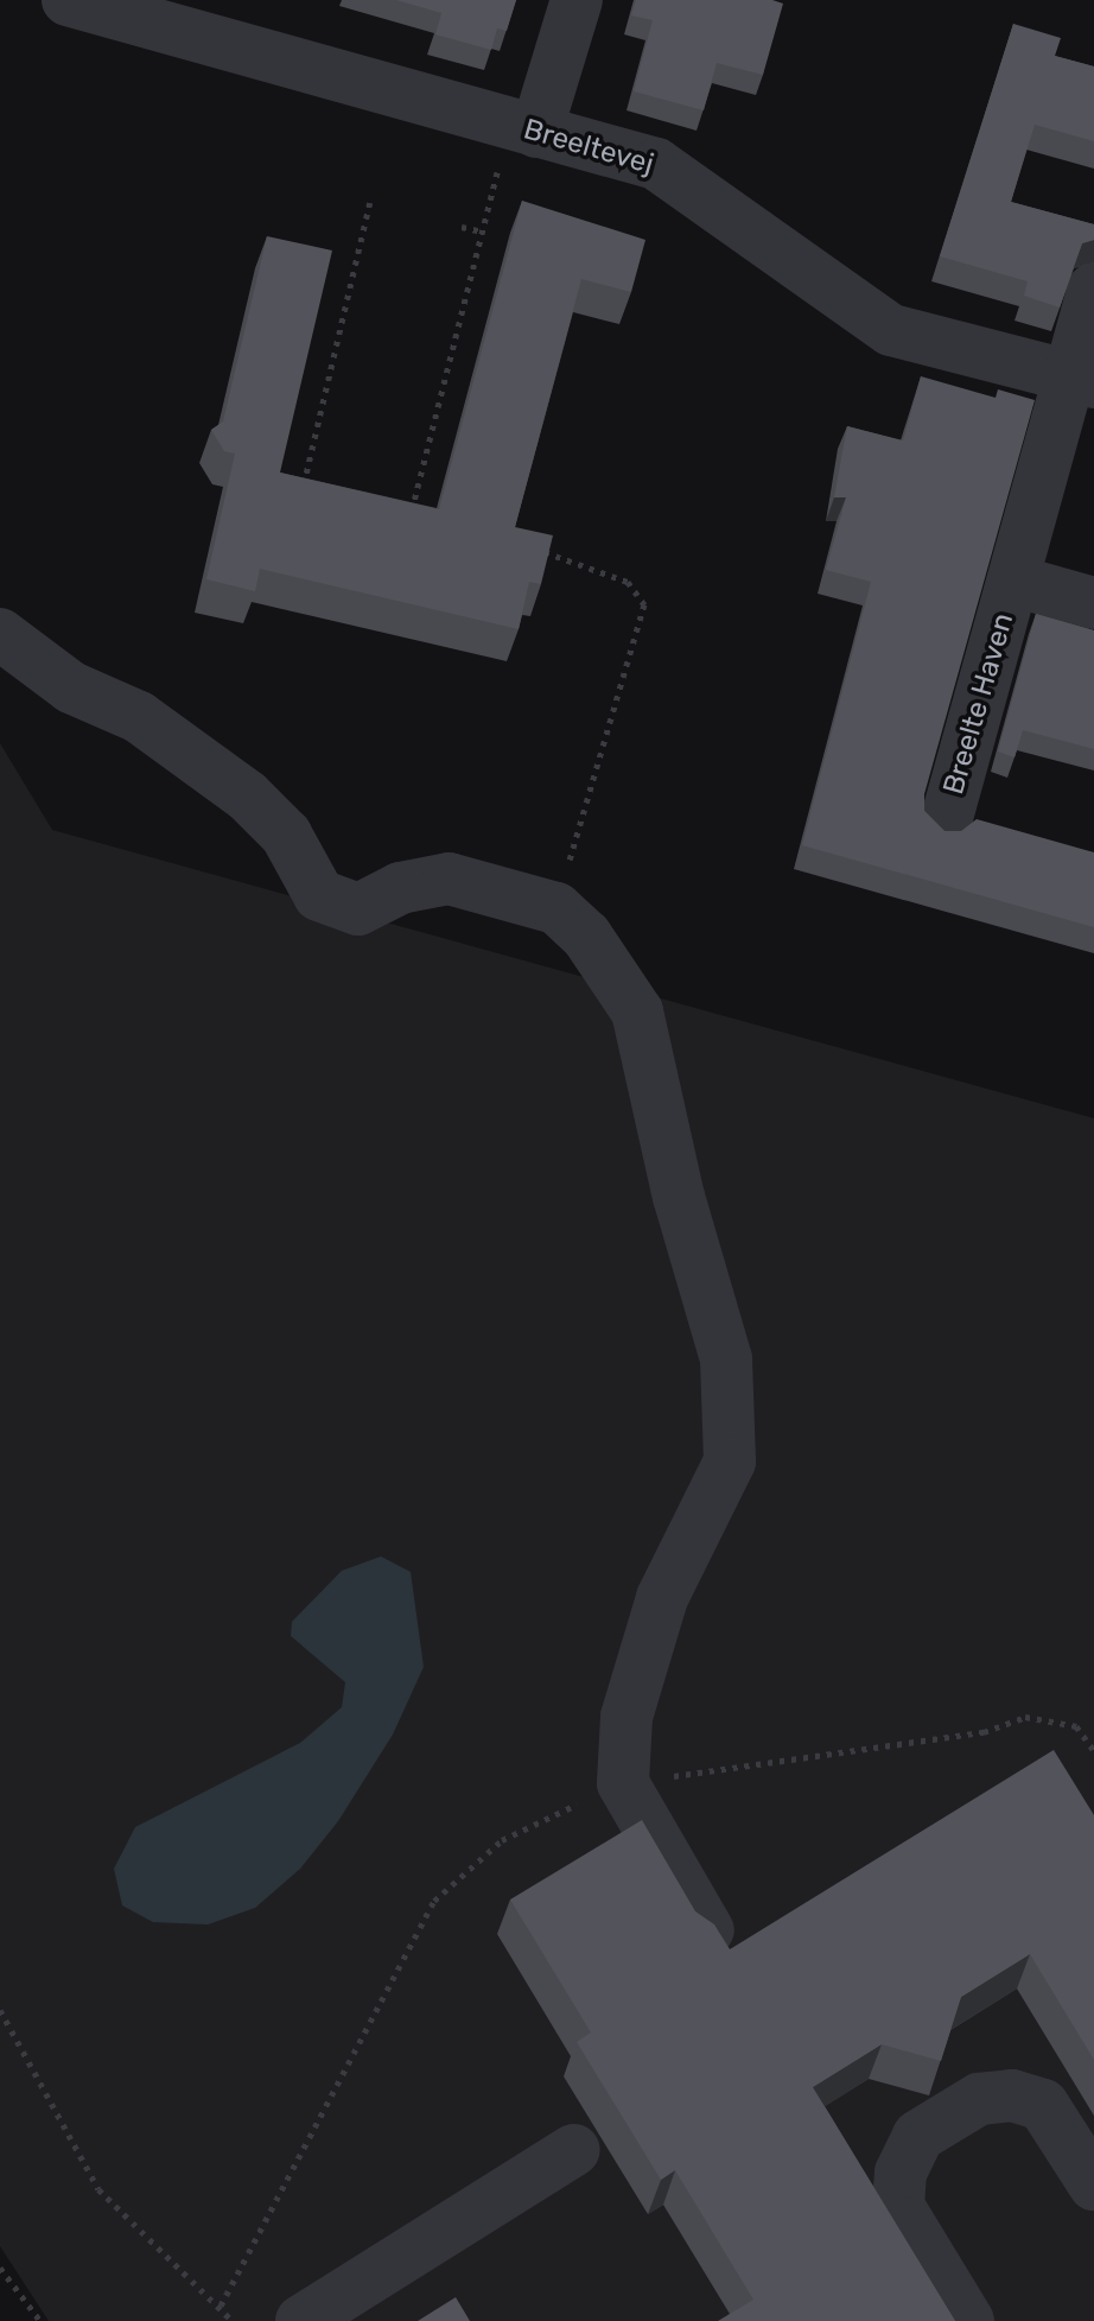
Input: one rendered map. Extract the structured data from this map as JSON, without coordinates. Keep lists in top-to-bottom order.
{
  "streets": {
    "street": ["Breeltevej", "Breelte Haven"]
  },
  "crossings": [
    ["Breeltevej", "Breelte Haven"]
  ]
}
